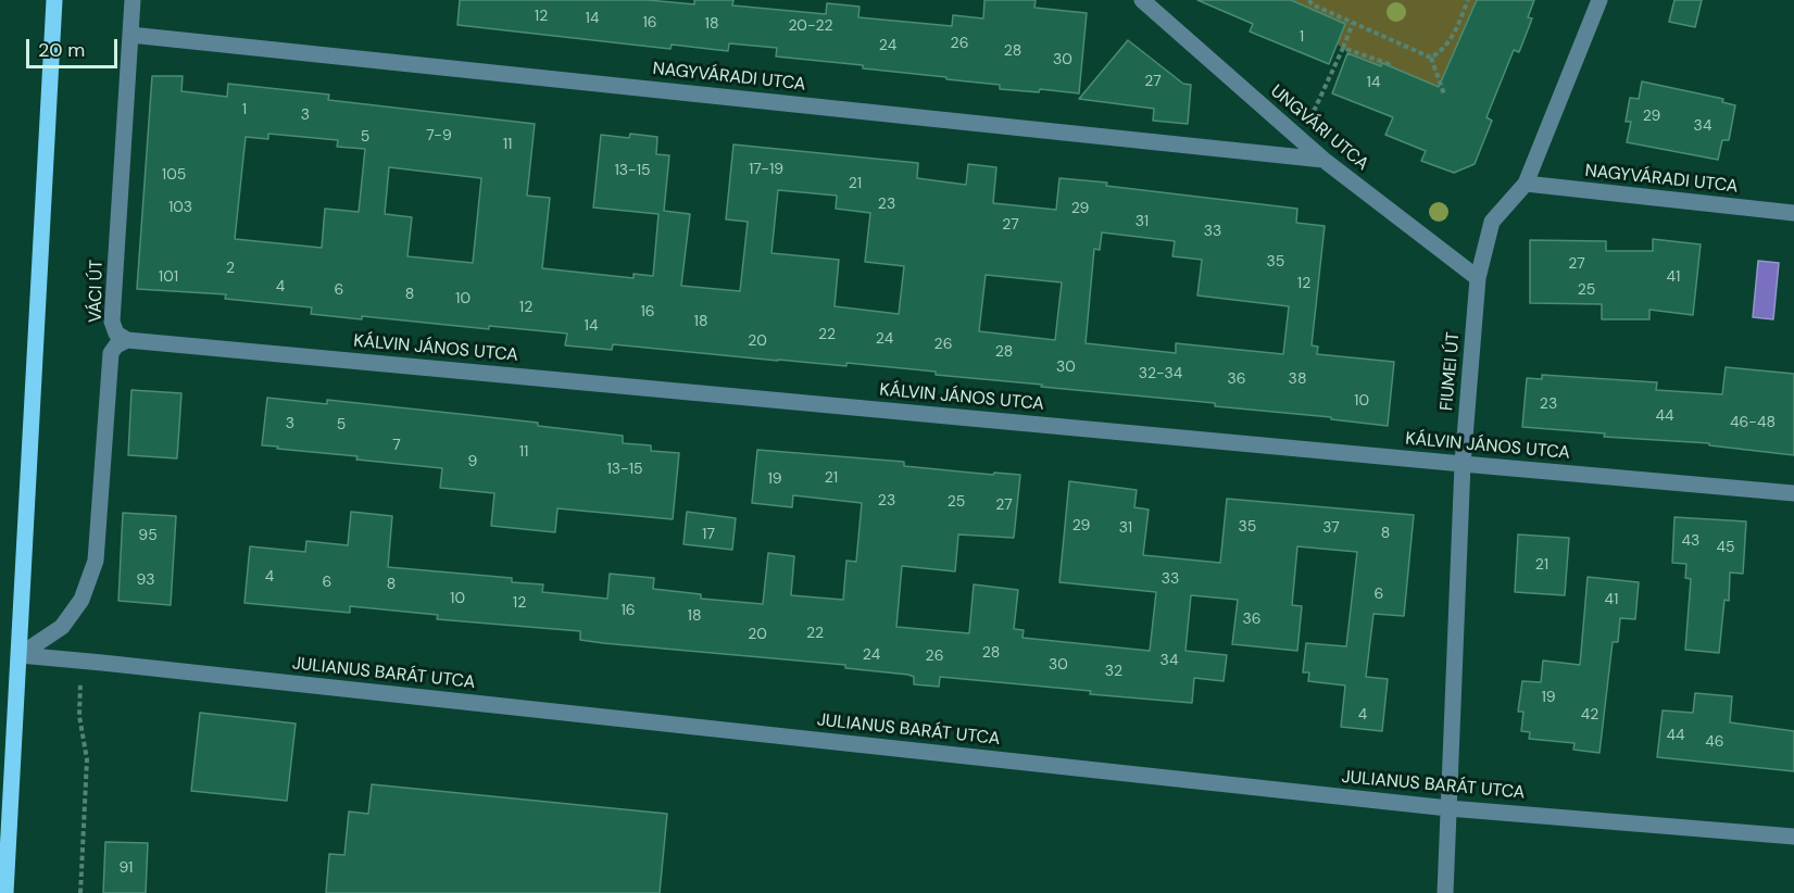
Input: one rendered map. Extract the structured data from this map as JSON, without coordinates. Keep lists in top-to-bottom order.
{
  "streets": {
    "street": [
      "NAGYVÁRADI UTCA",
      "UNGVÁRI UTCA",
      "VÁCI ÚT",
      "KÁLVIN JÁNOS UTCA",
      "FIUMEI ÚT",
      "JULIANUS BARÁT UTCA"
    ]
  },
  "crossings": [
    ["NAGYVÁRADI UTCA", "UNGVÁRI UTCA"],
    ["NAGYVÁRADI UTCA", "VÁCI ÚT"],
    ["NAGYVÁRADI UTCA", "FIUMEI ÚT"],
    ["UNGVÁRI UTCA", "FIUMEI ÚT"],
    ["VÁCI ÚT", "KÁLVIN JÁNOS UTCA"],
    ["VÁCI ÚT", "JULIANUS BARÁT UTCA"],
    ["KÁLVIN JÁNOS UTCA", "FIUMEI ÚT"],
    ["FIUMEI ÚT", "JULIANUS BARÁT UTCA"]
  ],
  "house_numbers": [
    "12",
    "14",
    "16",
    "18",
    "20-22",
    "1",
    "26",
    "24",
    "28",
    "30",
    "27",
    "14",
    "1",
    "3",
    "29",
    "34",
    "7-9",
    "5",
    "11",
    "17-19",
    "13-15",
    "105",
    "21",
    "23",
    "103",
    "29",
    "31",
    "27",
    "33",
    "35",
    "27",
    "2",
    "101",
    "41",
    "12",
    "4",
    "6",
    "25",
    "8",
    "10",
    "12",
    "16",
    "18",
    "14",
    "22",
    "24",
    "20",
    "26",
    "28",
    "30",
    "32-34",
    "36",
    "38",
    "10",
    "23",
    "44",
    "46-48",
    "3",
    "5",
    "7",
    "11",
    "9",
    "13-15",
    "21",
    "19",
    "23",
    "25",
    "27",
    "29",
    "35",
    "31",
    "37",
    "8",
    "17",
    "95",
    "43",
    "45",
    "21",
    "4",
    "33",
    "93",
    "6",
    "8",
    "6",
    "10",
    "41",
    "12",
    "16",
    "18",
    "36",
    "22",
    "20",
    "28",
    "24",
    "26",
    "34",
    "30",
    "32",
    "19",
    "4",
    "42",
    "44",
    "46",
    "91"
  ],
  "scale_bar": "20 m"
}
